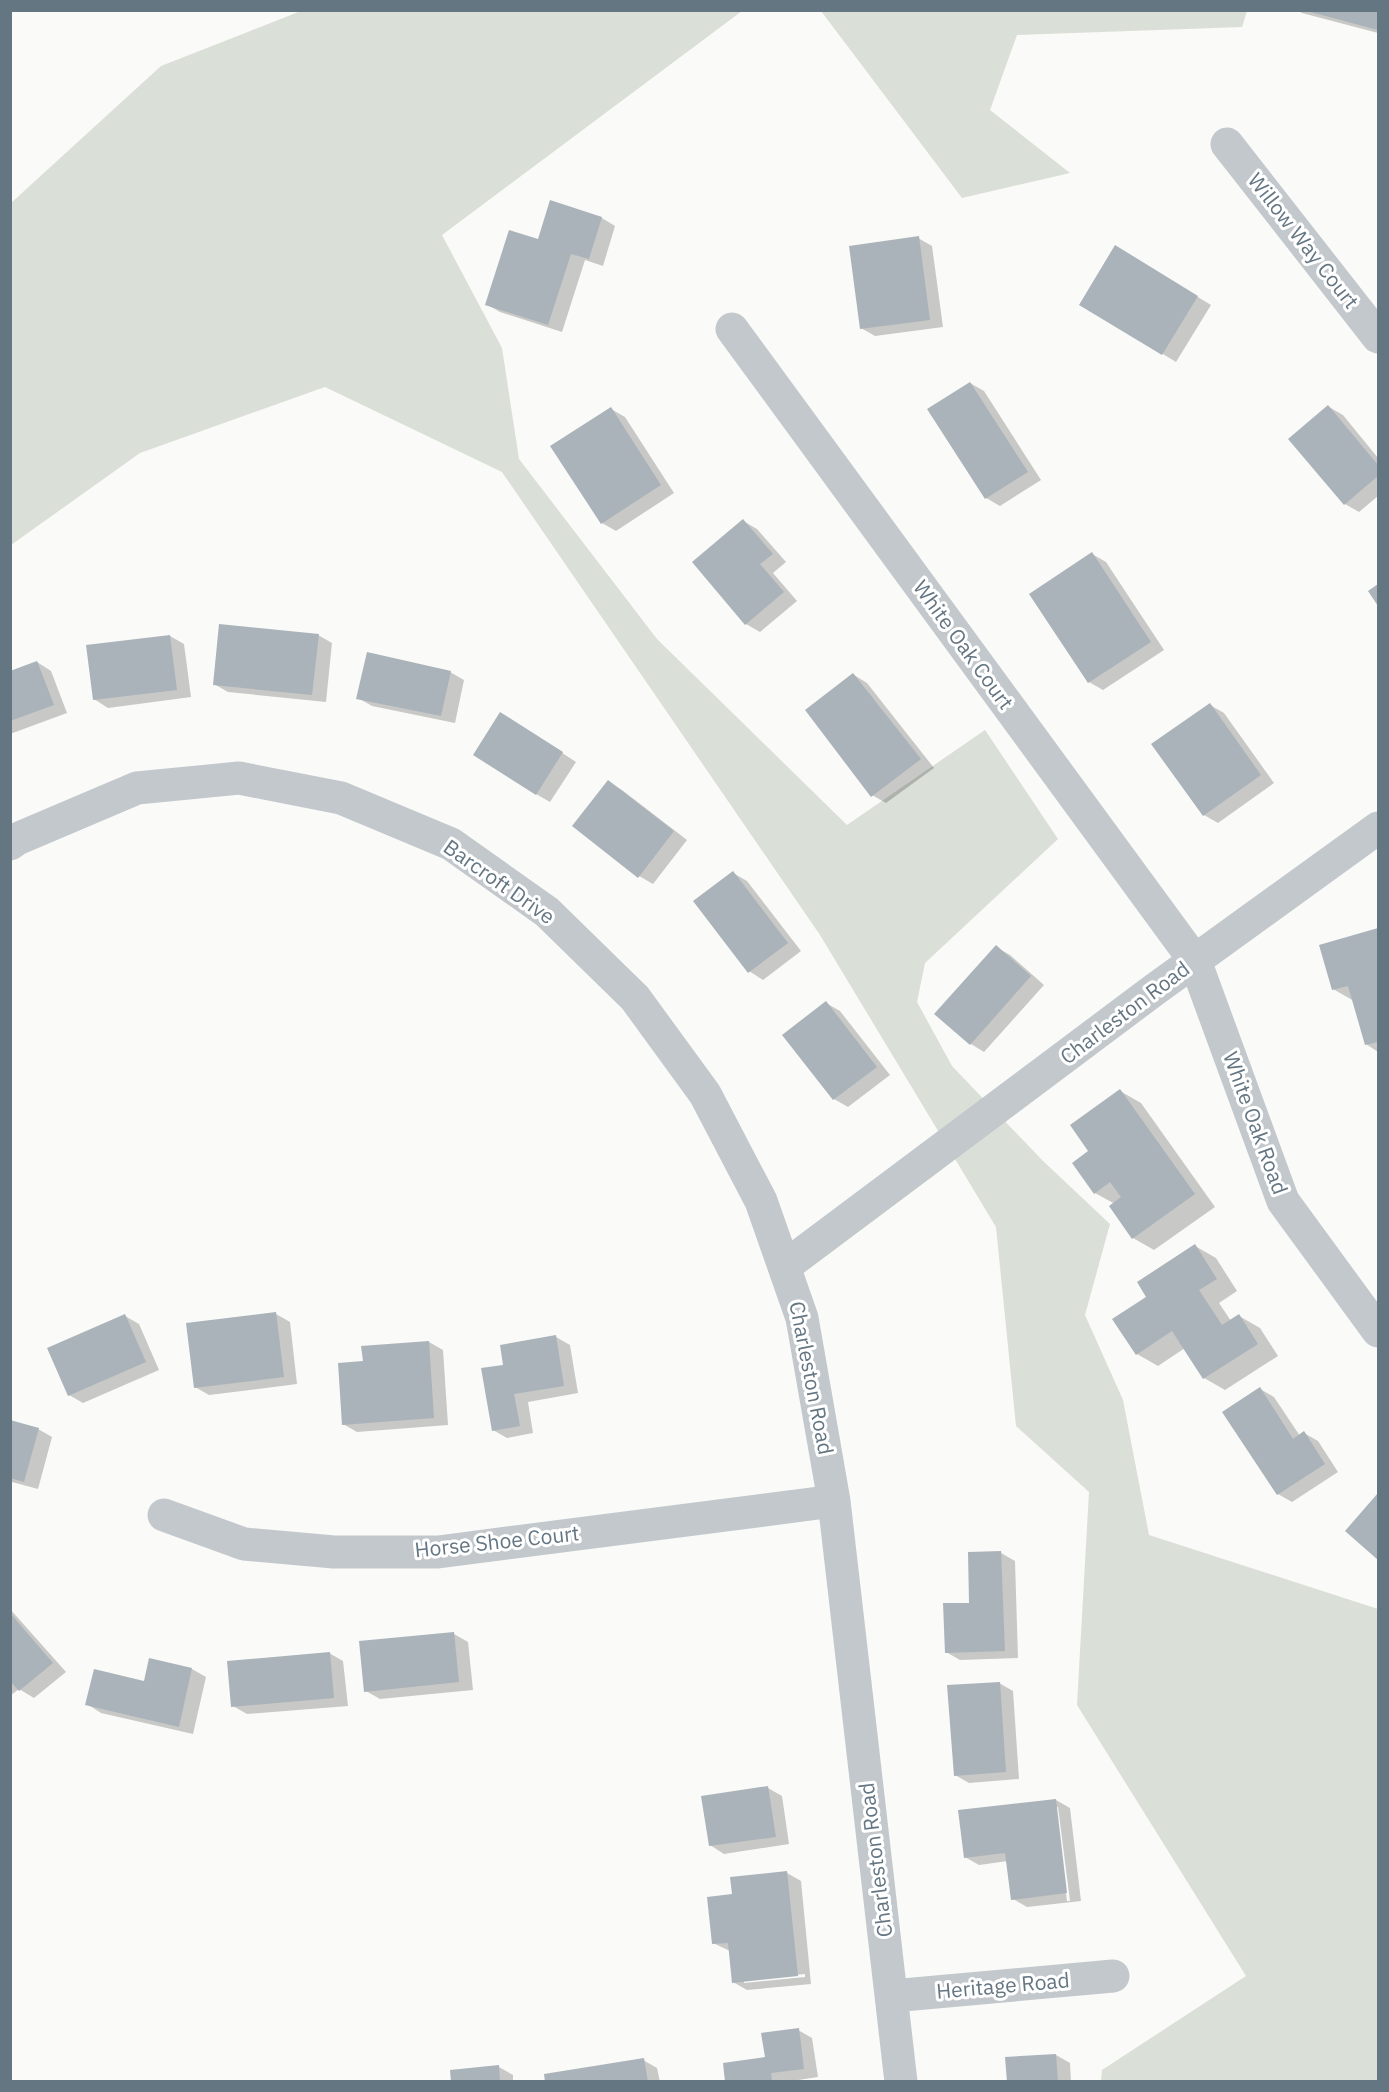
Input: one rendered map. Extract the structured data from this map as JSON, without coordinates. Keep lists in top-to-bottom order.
{
  "streets": {
    "street": [
      "Willow Way Court",
      "White Oak Court",
      "Barcroft Drive",
      "Charleston Road",
      "White Oak Road",
      "Horse Shoe Court",
      "Heritage Road"
    ]
  },
  "crossings": [
    ["White Oak Court", "Charleston Road"],
    ["White Oak Court", "White Oak Road"],
    ["Barcroft Drive", "Charleston Road"],
    ["Charleston Road", "White Oak Road"],
    ["Charleston Road", "Horse Shoe Court"],
    ["Charleston Road", "Heritage Road"]
  ]
}
